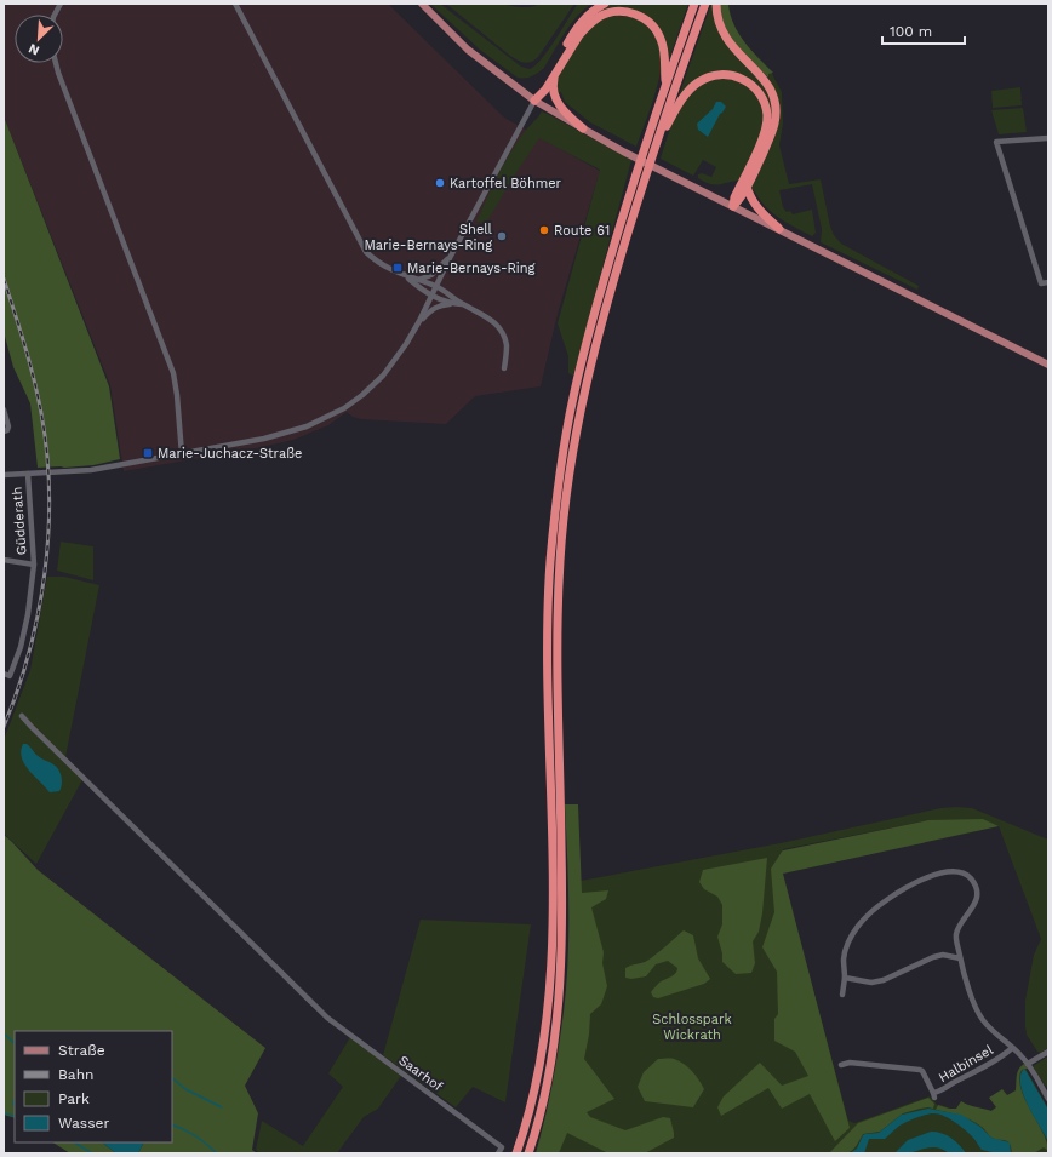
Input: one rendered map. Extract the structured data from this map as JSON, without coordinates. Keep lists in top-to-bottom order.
{
  "streets": {
    "street": ["Güdderath", "Halbinsel", "Saarhof"]
  },
  "parks": ["Schlosspark Wickrath"],
  "places": {
    "other": ["Kartoffel Böhmer", "Route 61", "Shell Marie-Bernays-Ring"],
    "transit": ["Marie-Bernays-Ring", "Marie-Juchacz-Straße"]
  },
  "legend": [
    "Straße",
    "Bahn",
    "Park",
    "Wasser"
  ],
  "scale_bar": "100 m",
  "north": "bottom left"
}
